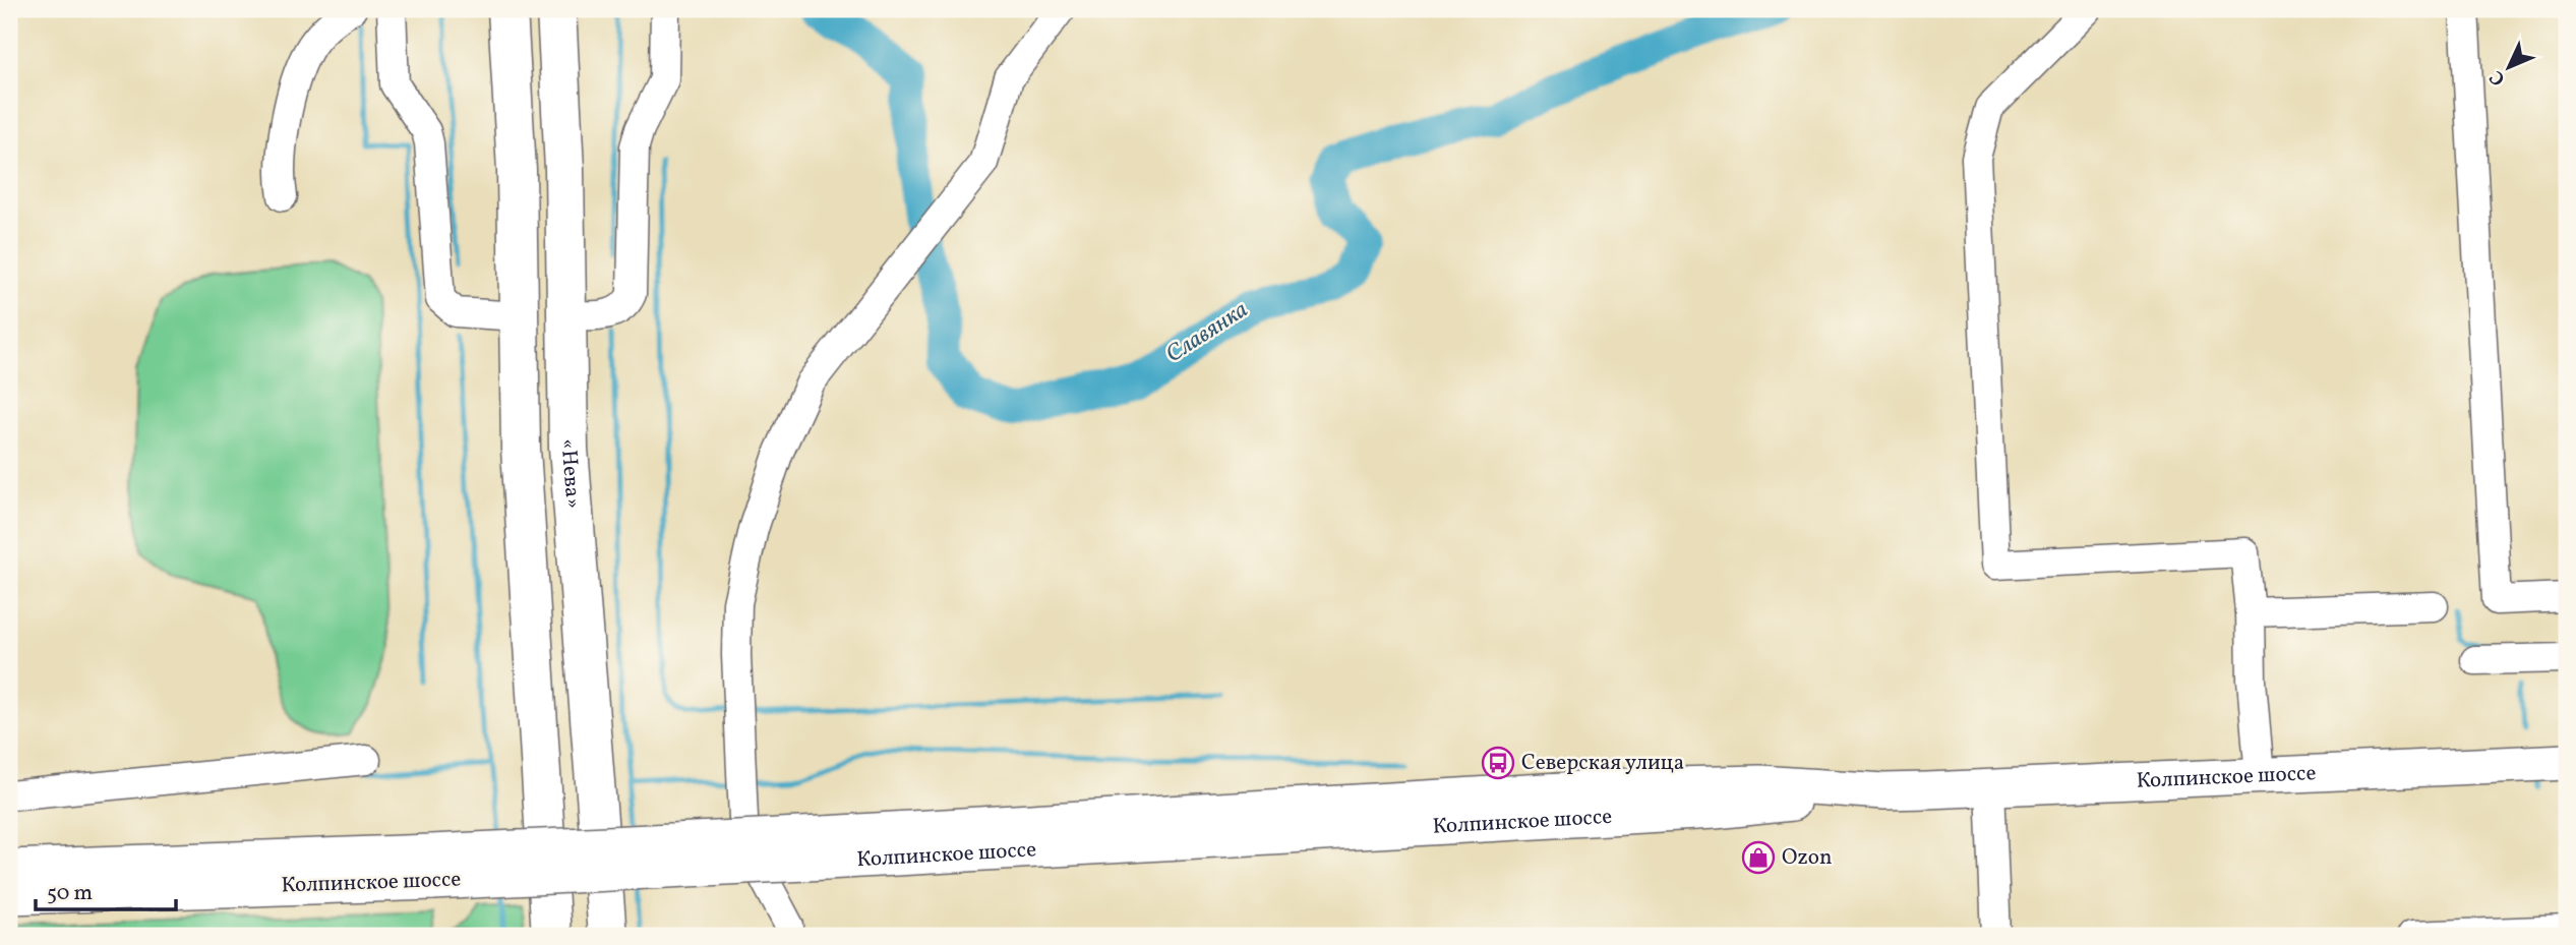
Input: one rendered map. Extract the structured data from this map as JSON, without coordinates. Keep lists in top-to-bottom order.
{
  "streets": {
    "highway": ["«Нева»"],
    "main road": ["Колпинское шоссе"]
  },
  "water": ["Славянка"],
  "places": {
    "bus stop": ["Северская улица"],
    "shop": ["Ozon"]
  },
  "scale_bar": "50 m",
  "north": "bottom left"
}
